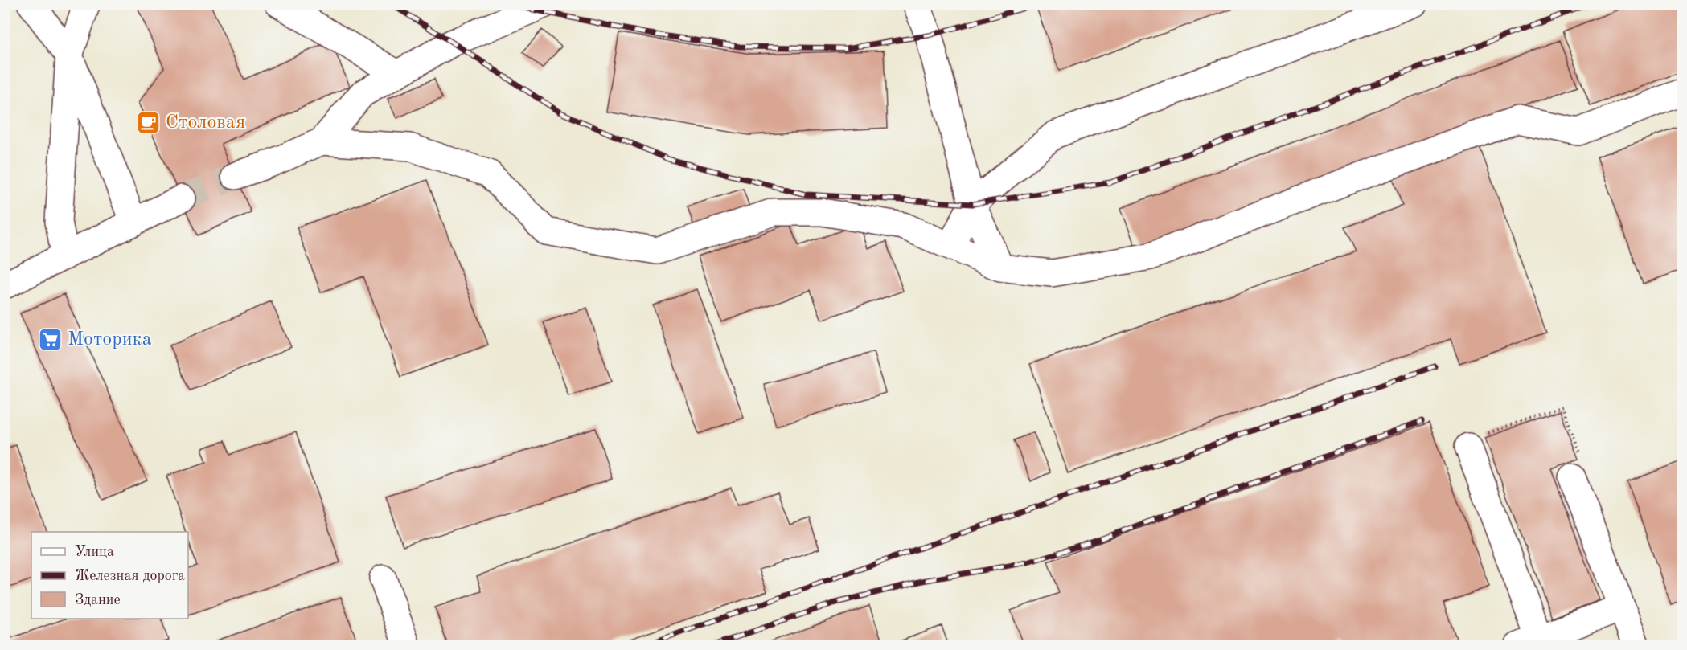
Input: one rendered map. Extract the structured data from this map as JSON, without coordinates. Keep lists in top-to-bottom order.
{
  "places": {
    "cafe": ["Столовая"],
    "supermarket": ["Моторика"]
  },
  "legend": ["Улица", "Железная дорога", "Здание"]
}
